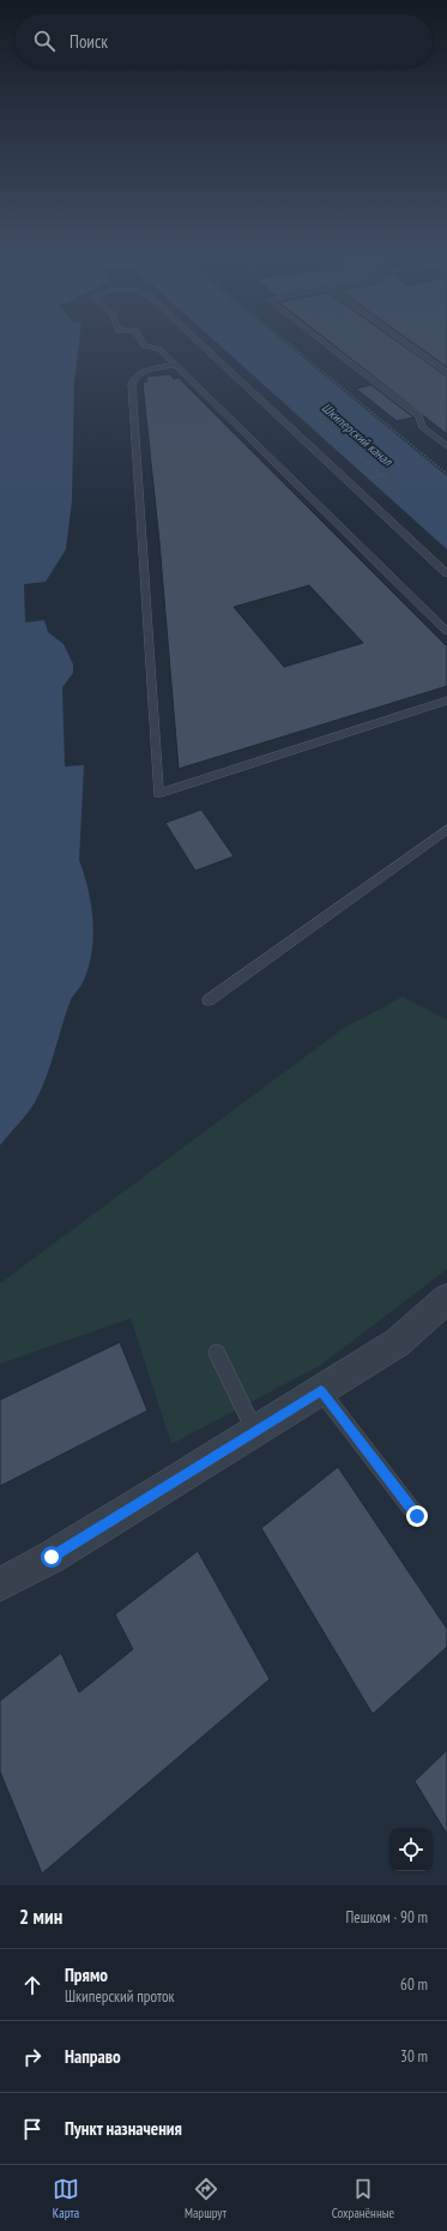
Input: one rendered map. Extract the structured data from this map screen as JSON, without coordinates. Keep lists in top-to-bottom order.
{
  "water": ["Шкиперский канал"],
  "page": {
    "search": "Поиск",
    "heading": ["2 мин", "Пешком · 90 m"],
    "list": [
      ["Прямо", "Шкиперский проток", "60 m"],
      ["Направо", "30 m"],
      "Пункт назначения"
    ],
    "nav": ["Карта", "Маршрут", "Сохранённые"]
  }
}
